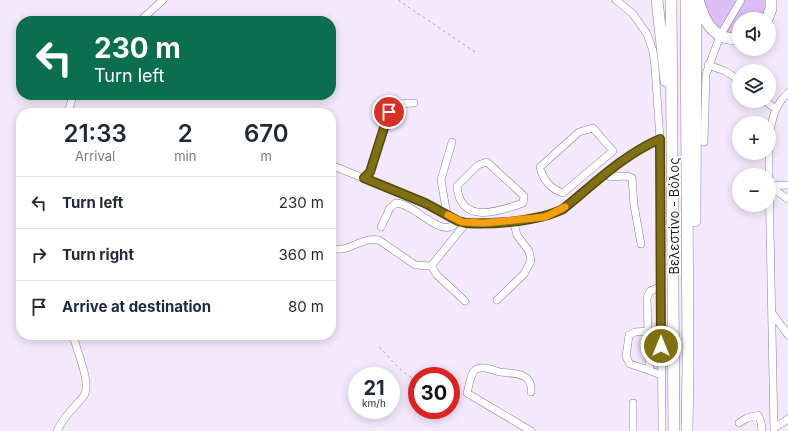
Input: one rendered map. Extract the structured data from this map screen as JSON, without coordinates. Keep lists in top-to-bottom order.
{
  "streets": {
    "highway": ["Βελεστίνο - Βόλος"]
  },
  "page": {
    "map_buttons": ["+", "−"],
    "turn": ["230 m", "Turn left"],
    "eta": [
      "21:33",
      "Arrival",
      "2",
      "min",
      "670",
      "m"
    ],
    "list": [
      {
        "name": "Turn left",
        "value": "230 m"
      },
      {
        "name": "Turn right",
        "value": "360 m"
      },
      {
        "name": "Arrive at destination",
        "value": "80 m"
      }
    ],
    "speed": "21 km/h",
    "limit": "30"
  }
}
